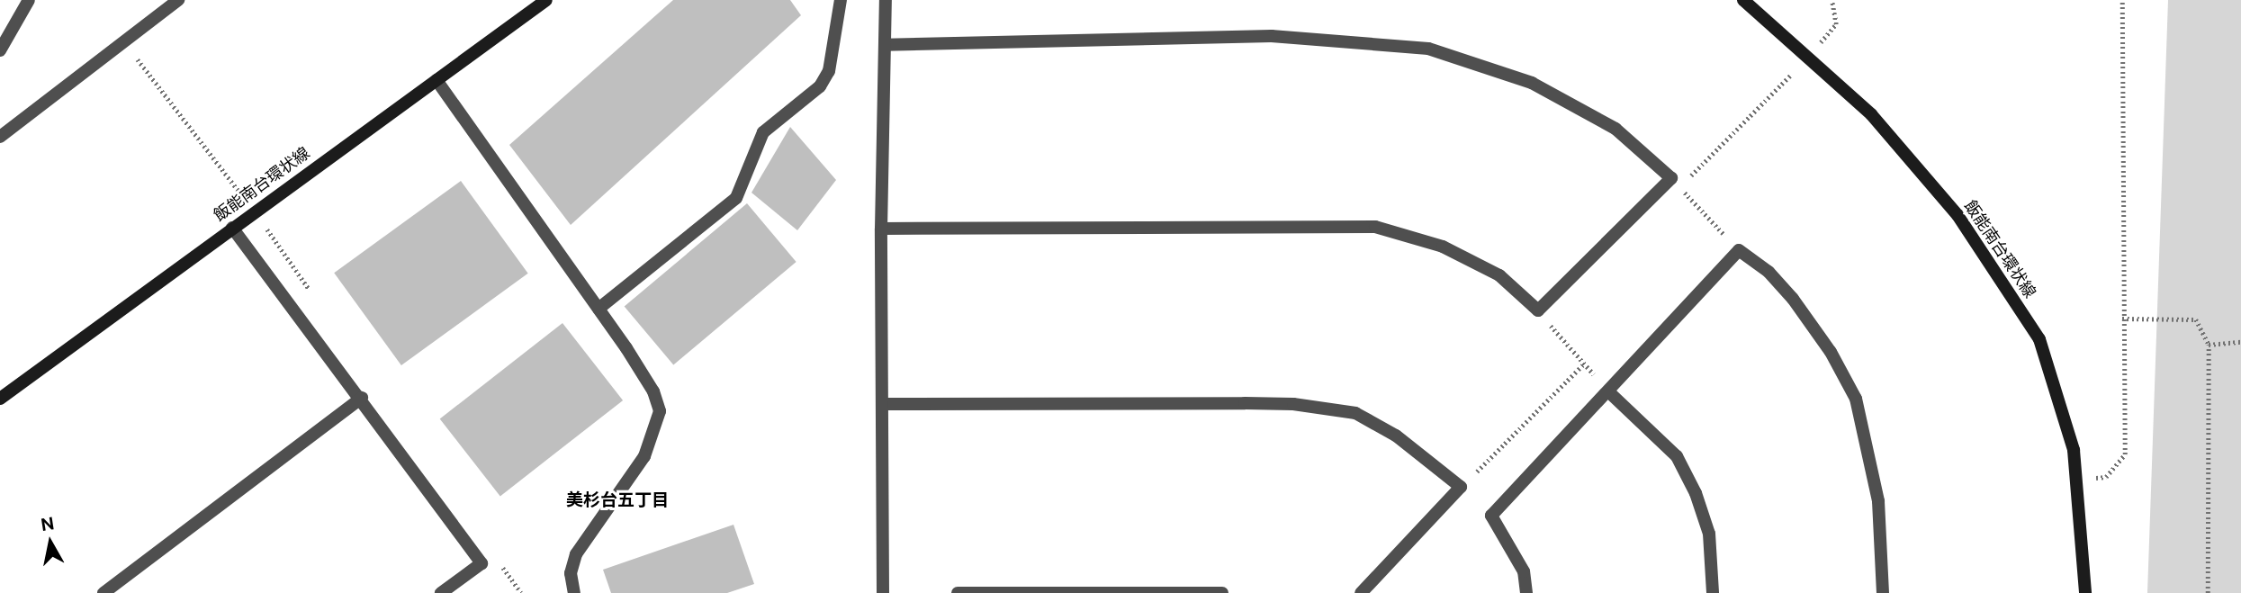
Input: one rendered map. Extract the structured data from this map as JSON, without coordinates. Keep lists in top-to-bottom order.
{
  "streets": {
    "street": ["飯能南台環状線"]
  },
  "districts": ["美杉台五丁目"],
  "north": "top"
}
